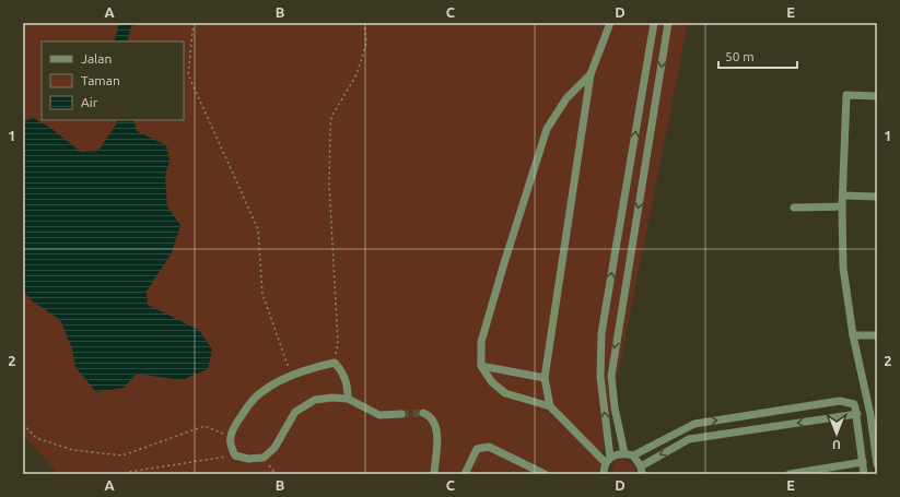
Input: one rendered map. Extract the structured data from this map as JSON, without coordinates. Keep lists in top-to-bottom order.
{
  "legend": ["Jalan", "Taman", "Air"],
  "scale_bar": "50 m",
  "north": "bottom",
  "grid": {
    "columns": [
      "A",
      "B",
      "C",
      "D",
      "E"
    ],
    "rows": ["1", "2"]
  }
}
